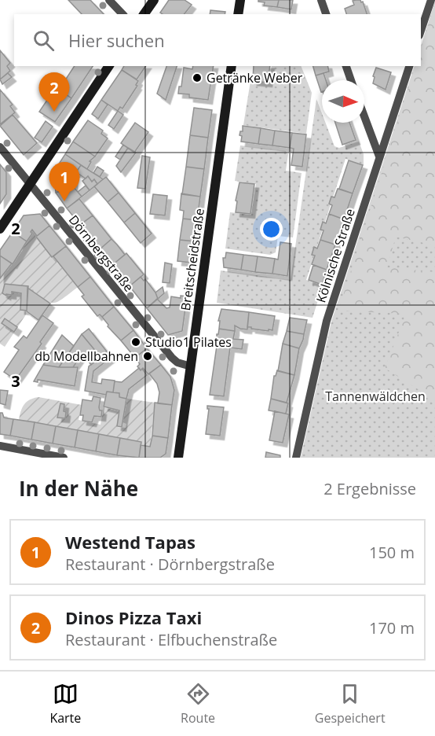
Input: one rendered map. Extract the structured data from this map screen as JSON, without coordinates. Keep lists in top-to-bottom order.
{
  "streets": {
    "main road": ["Breitscheidstraße"],
    "street": ["Dörnbergstraße", "Kölnische Straße"]
  },
  "crossings": [
    ["Dörnbergstraße", "Breitscheidstraße"]
  ],
  "parks": ["Tannenwäldchen"],
  "places": ["Getränke Weber", "Studio1 Pilates", "db Modellbahnen"],
  "north": "right",
  "page": {
    "search": "Hier suchen",
    "pins": ["2", "1"],
    "heading": ["In der Nähe", "2 Ergebnisse"],
    "list": [
      {
        "mark": "1",
        "name": "Westend Tapas",
        "note": "Restaurant · Dörnbergstraße",
        "value": "150 m"
      },
      {
        "mark": "2",
        "name": "Dinos Pizza Taxi",
        "note": "Restaurant · Elfbuchenstraße",
        "value": "170 m"
      }
    ],
    "nav": ["Karte", "Route", "Gespeichert"]
  },
  "grid": {
    "rows": ["2", "3"]
  }
}
